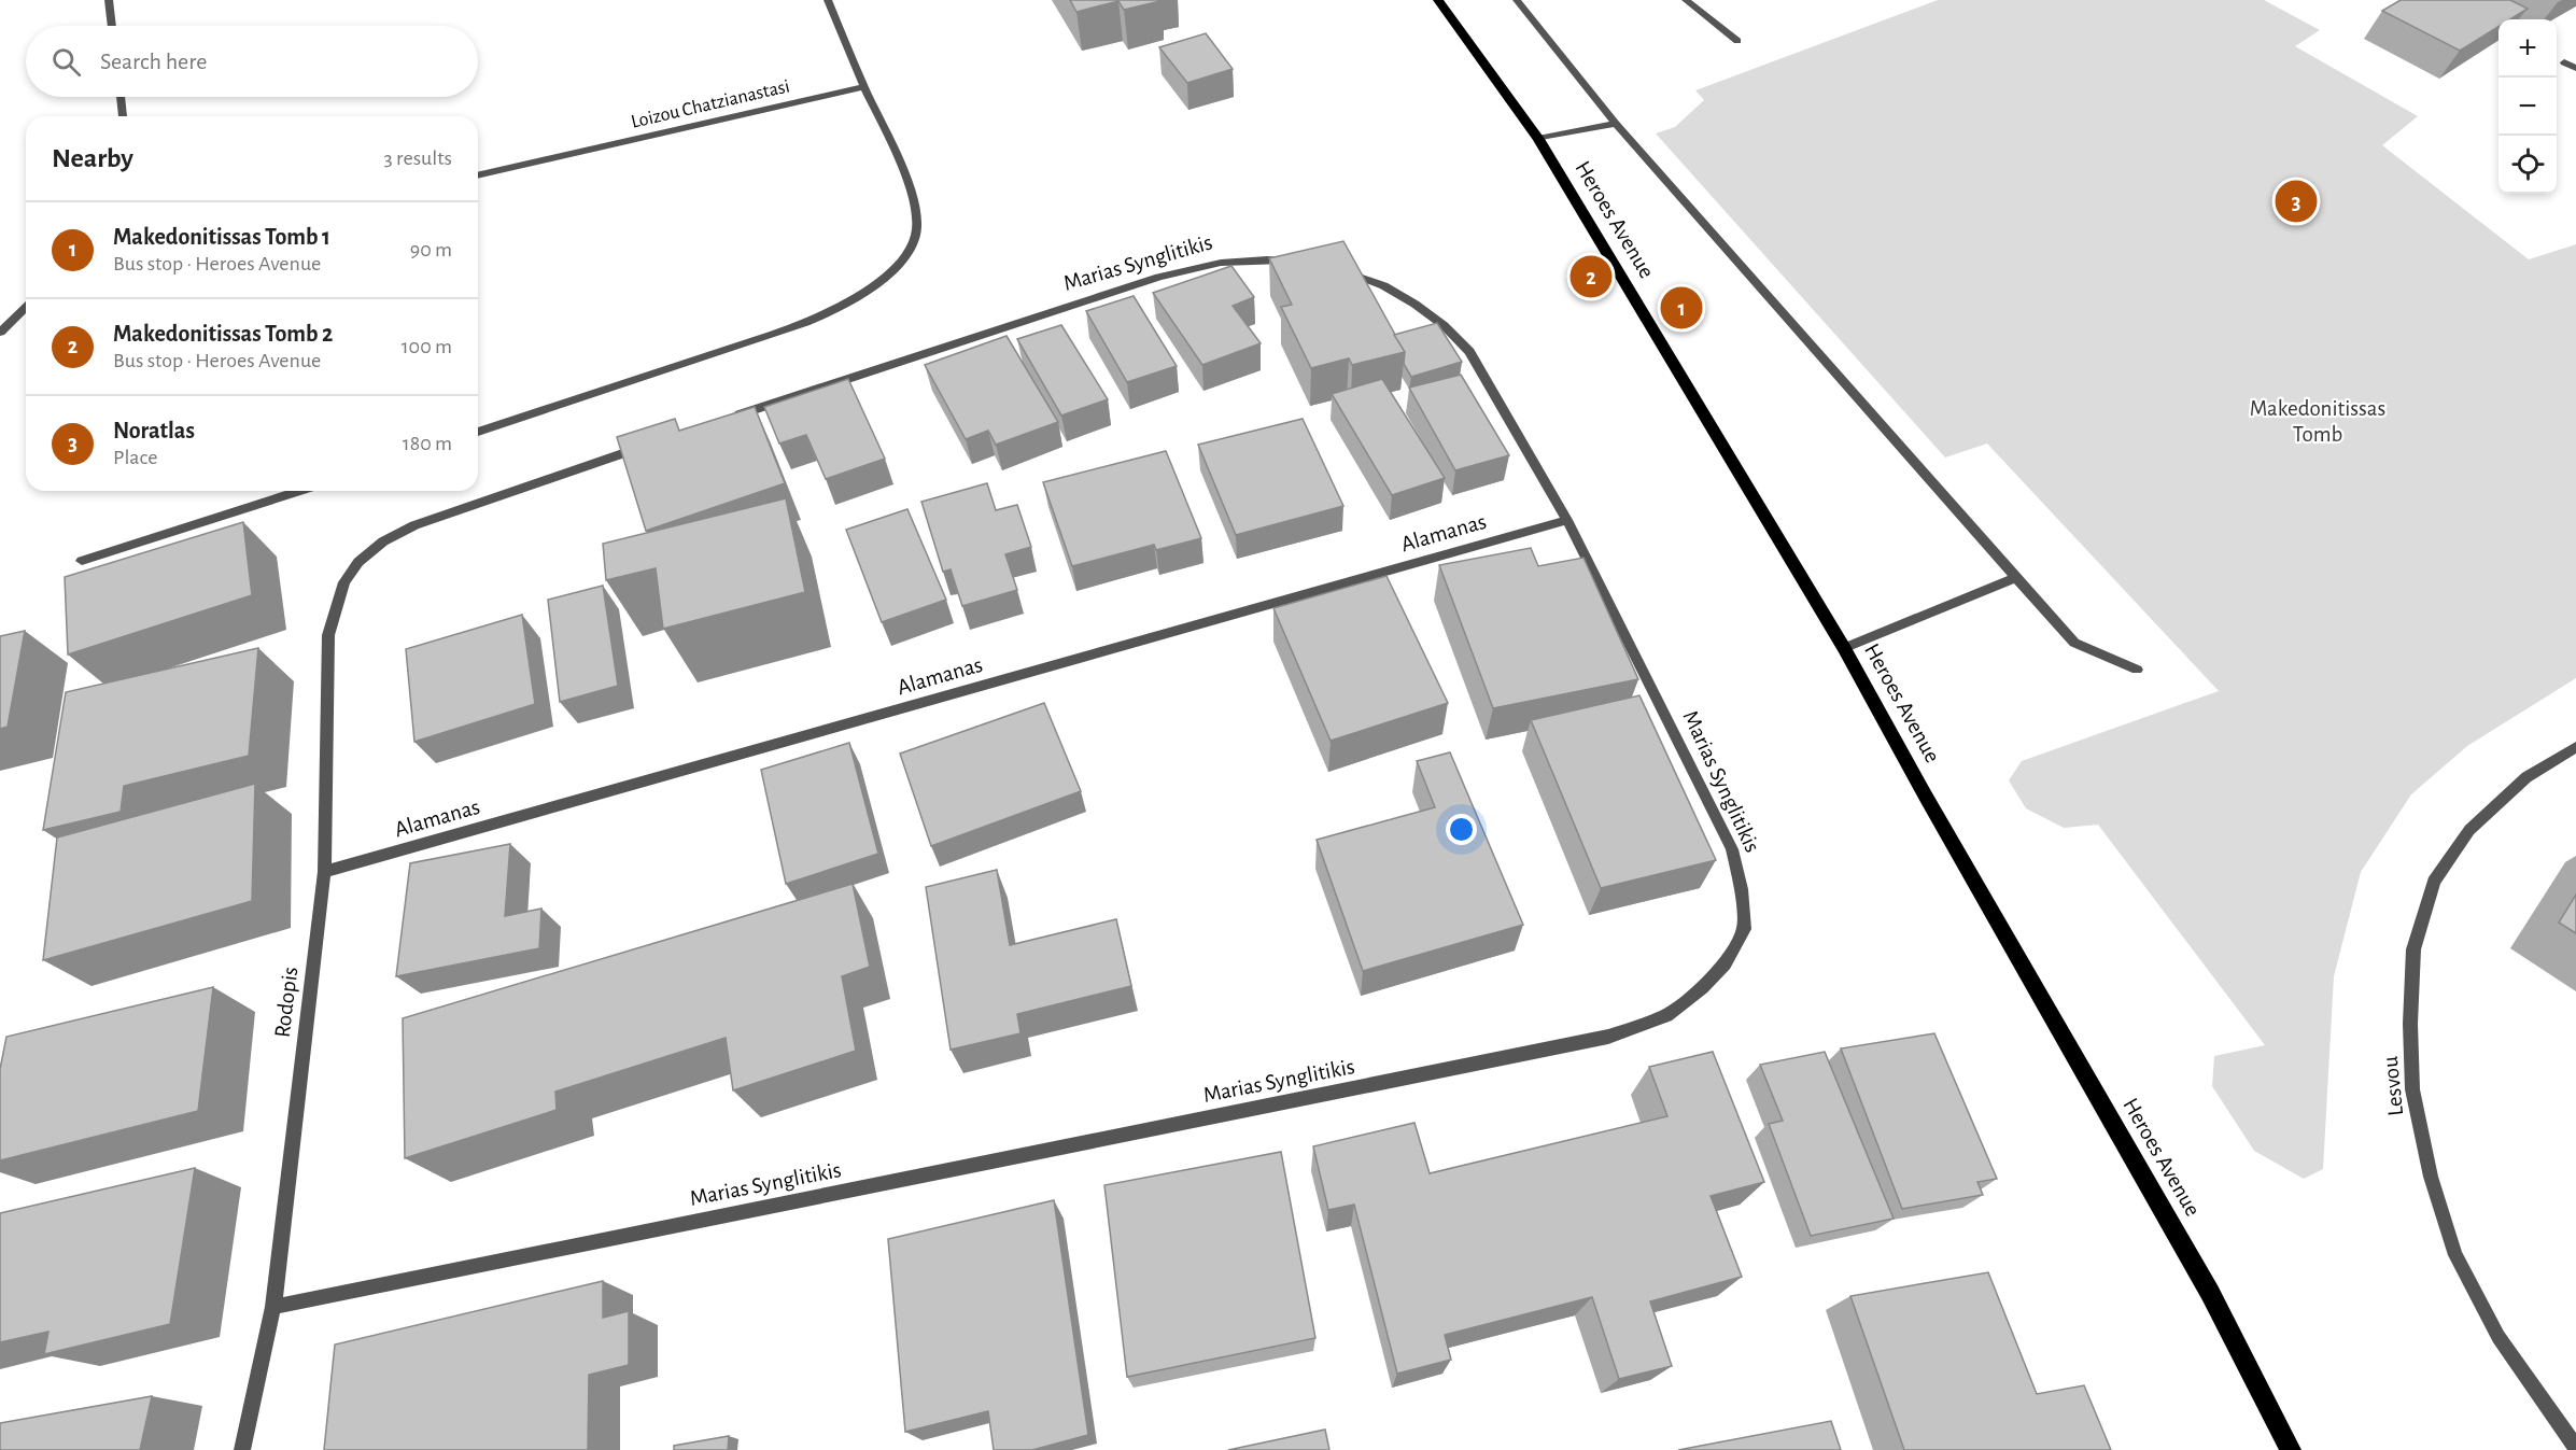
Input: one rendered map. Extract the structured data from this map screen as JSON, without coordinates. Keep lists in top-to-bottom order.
{
  "streets": {
    "main road": ["Heroes Avenue"],
    "street": [
      "Loizou Chatzianastasi",
      "Marias Synglitikis",
      "Alamanas",
      "Rodopis",
      "Lesvou"
    ]
  },
  "crossings": [
    ["Marias Synglitikis", "Alamanas"],
    ["Marias Synglitikis", "Rodopis"],
    ["Alamanas", "Rodopis"]
  ],
  "parks": ["Makedonitissas Tomb"],
  "page": {
    "map_buttons": ["+", "−"],
    "search": "Search here",
    "heading": ["Nearby", "3 results"],
    "pins": ["3", "2", "1"],
    "list": [
      {
        "mark": "1",
        "name": "Makedonitissas Tomb 1",
        "note": "Bus stop · Heroes Avenue",
        "value": "90 m"
      },
      {
        "mark": "2",
        "name": "Makedonitissas Tomb 2",
        "note": "Bus stop · Heroes Avenue",
        "value": "100 m"
      },
      {
        "mark": "3",
        "name": "Noratlas",
        "note": "Place",
        "value": "180 m"
      }
    ]
  }
}
